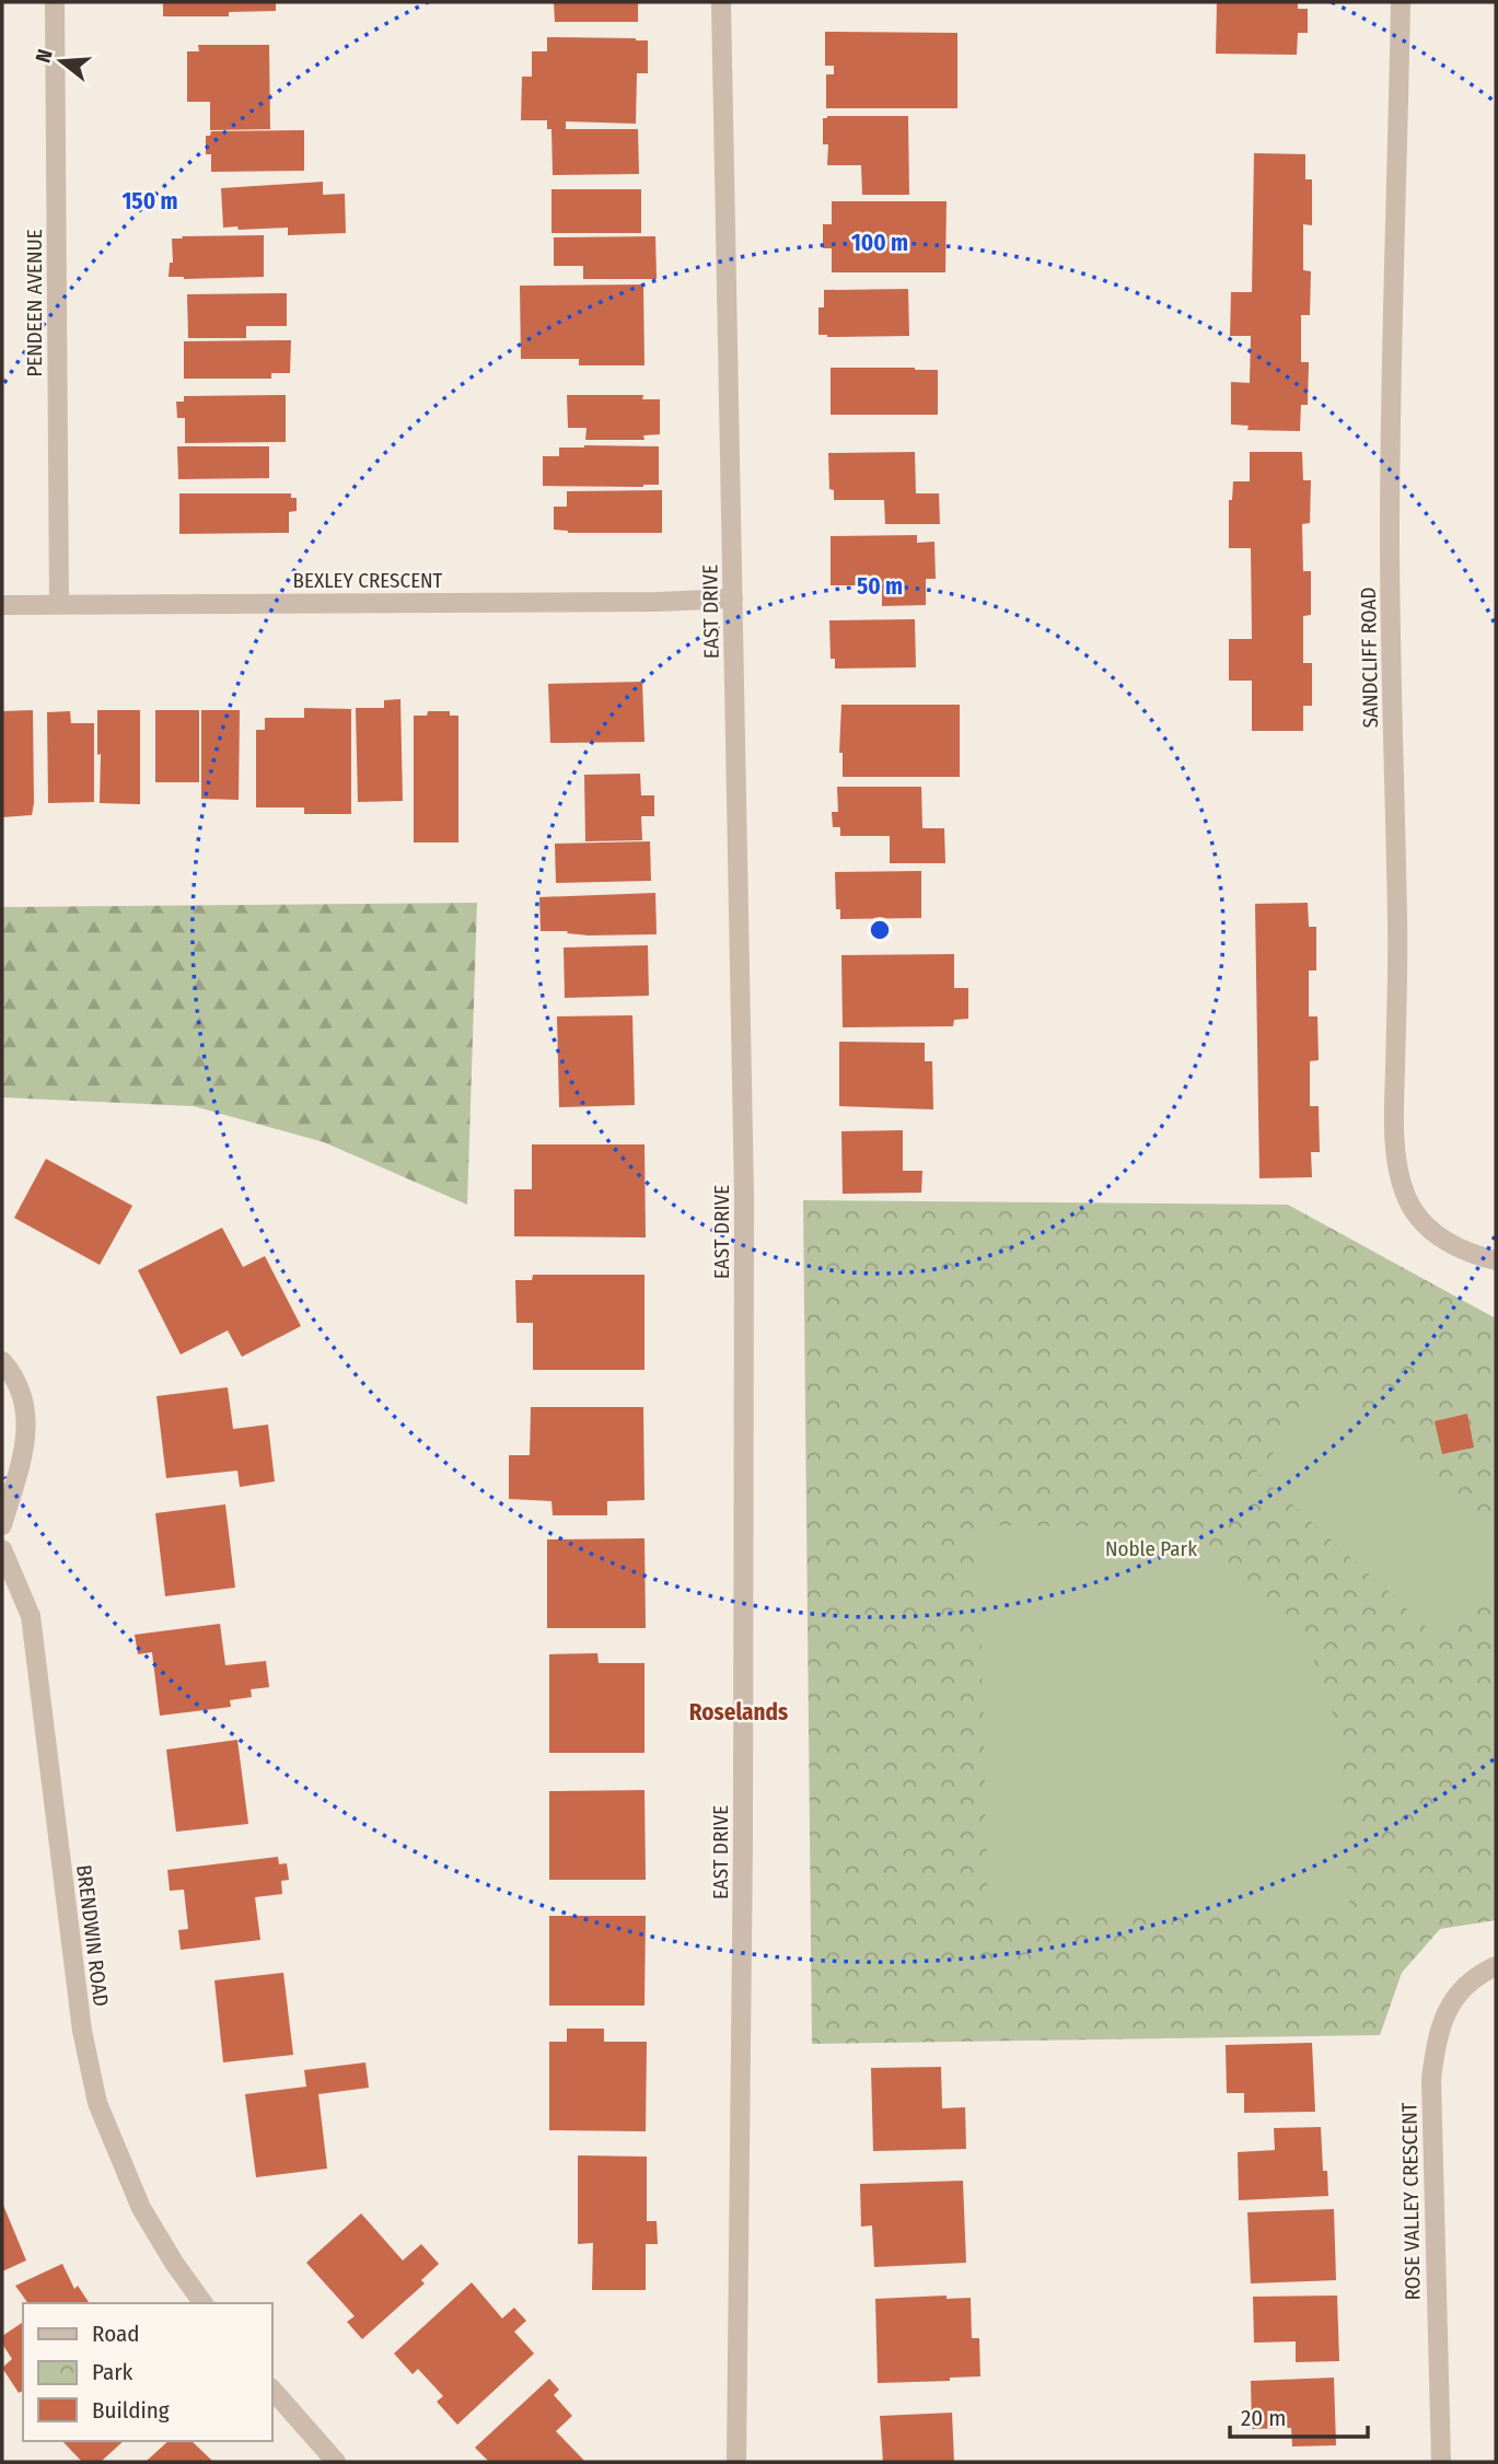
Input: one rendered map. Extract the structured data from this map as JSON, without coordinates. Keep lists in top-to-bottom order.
{
  "streets": {
    "street": [
      "PENDEEN AVENUE",
      "BEXLEY CRESCENT",
      "EAST DRIVE",
      "SANDCLIFF ROAD",
      "BRENDWIN ROAD",
      "ROSE VALLEY CRESCENT"
    ]
  },
  "crossings": [
    ["PENDEEN AVENUE", "BEXLEY CRESCENT"],
    ["BEXLEY CRESCENT", "EAST DRIVE"]
  ],
  "districts": ["Roselands"],
  "parks": ["Noble Park"],
  "legend": ["Road", "Park", "Building"],
  "scale_bar": "20 m",
  "north": "left",
  "rings": ["150 m", "100 m", "50 m"]
}
